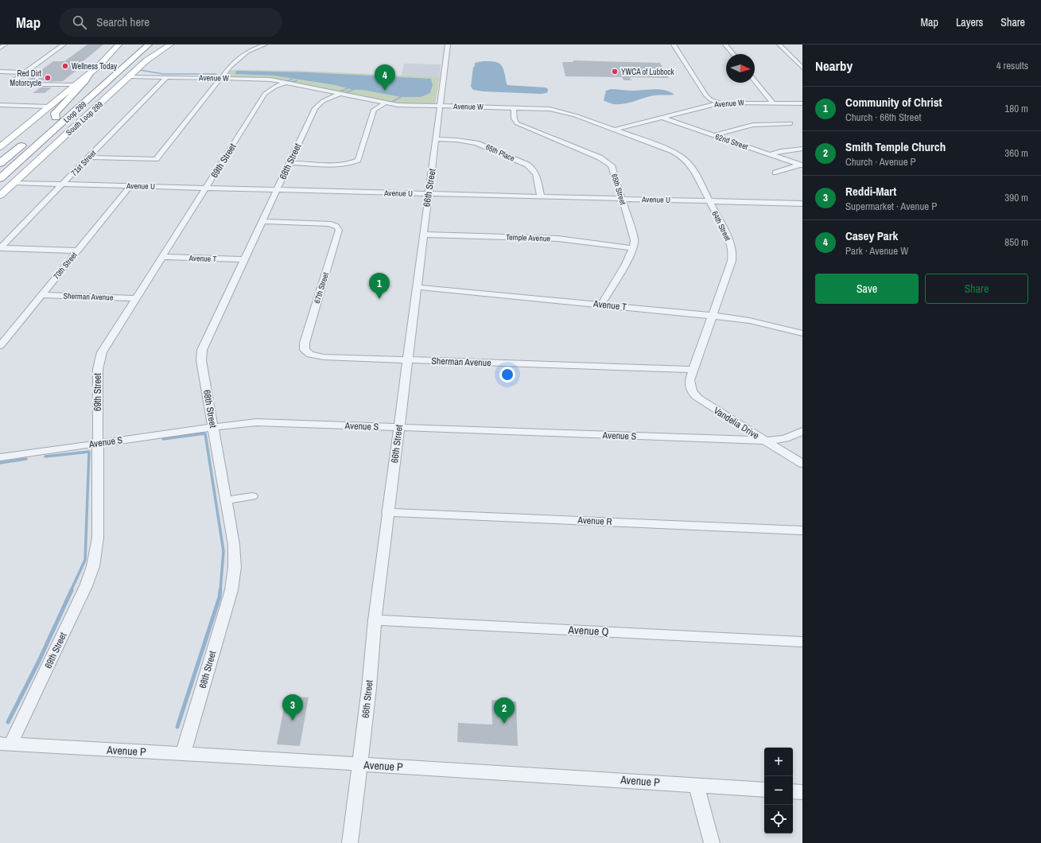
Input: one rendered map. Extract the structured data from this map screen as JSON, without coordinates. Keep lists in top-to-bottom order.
{
  "streets": {
    "highway": ["Loop 289"],
    "main road": ["South Loop 289"],
    "street": [
      "Avenue W",
      "62nd Street",
      "65th Place",
      "69th Street",
      "68th Street",
      "71st Street",
      "Avenue U",
      "66th Street",
      "65th Street",
      "64th Street",
      "Temple Avenue",
      "Avenue T",
      "70th Street",
      "67th Street",
      "Sherman Avenue",
      "Vandelia Drive",
      "Avenue S",
      "Avenue R",
      "Avenue Q",
      "Avenue P"
    ]
  },
  "crossings": [
    ["Avenue W", "South Loop 289"],
    ["Avenue W", "62nd Street"],
    ["Avenue W", "69th Street"],
    ["Avenue W", "68th Street"],
    ["Avenue W", "71st Street"],
    ["Avenue W", "66th Street"],
    ["Avenue W", "65th Street"],
    ["Avenue W", "64th Street"],
    ["South Loop 289", "Avenue U"],
    ["65th Place", "Avenue U"],
    ["65th Place", "66th Street"],
    ["69th Street", "Avenue U"],
    ["69th Street", "Avenue T"],
    ["69th Street", "Sherman Avenue"],
    ["69th Street", "Avenue S"],
    ["69th Street", "Avenue P"],
    ["68th Street", "Avenue U"],
    ["68th Street", "Avenue T"],
    ["68th Street", "67th Street"],
    ["68th Street", "Avenue S"],
    ["68th Street", "Avenue P"],
    ["71st Street", "Avenue U"],
    ["Avenue U", "66th Street"],
    ["Avenue U", "65th Street"],
    ["Avenue U", "64th Street"],
    ["Avenue U", "70th Street"],
    ["66th Street", "Temple Avenue"],
    ["66th Street", "Avenue T"],
    ["66th Street", "Sherman Avenue"],
    ["66th Street", "Avenue S"],
    ["66th Street", "Avenue R"],
    ["66th Street", "Avenue Q"],
    ["66th Street", "Avenue P"],
    ["65th Street", "Temple Avenue"],
    ["65th Street", "Avenue T"],
    ["64th Street", "Avenue T"],
    ["64th Street", "Sherman Avenue"],
    ["64th Street", "Vandelia Drive"],
    ["70th Street", "Sherman Avenue"],
    ["67th Street", "Sherman Avenue"],
    ["Sherman Avenue", "Vandelia Drive"],
    ["Vandelia Drive", "Avenue S"]
  ],
  "places": ["Wellness Today", "YWCA of Lubbock", "Red Dirt Motorcycle"],
  "north": "right",
  "page": {
    "header": "Map",
    "search": "Search here",
    "nav": ["Map", "Layers", "Share"],
    "heading": ["Nearby", "4 results"],
    "pins": [
      "4",
      "1",
      "3",
      "2"
    ],
    "list": [
      {
        "mark": "1",
        "name": "Community of Christ",
        "note": "Church · 66th Street",
        "value": "180 m"
      },
      {
        "mark": "2",
        "name": "Smith Temple Church",
        "note": "Church · Avenue P",
        "value": "360 m"
      },
      {
        "mark": "3",
        "name": "Reddi-Mart",
        "note": "Supermarket · Avenue P",
        "value": "390 m"
      },
      {
        "mark": "4",
        "name": "Casey Park",
        "note": "Park · Avenue W",
        "value": "850 m"
      }
    ],
    "buttons": ["Save", "Share"],
    "map_buttons": ["+", "−"]
  }
}
